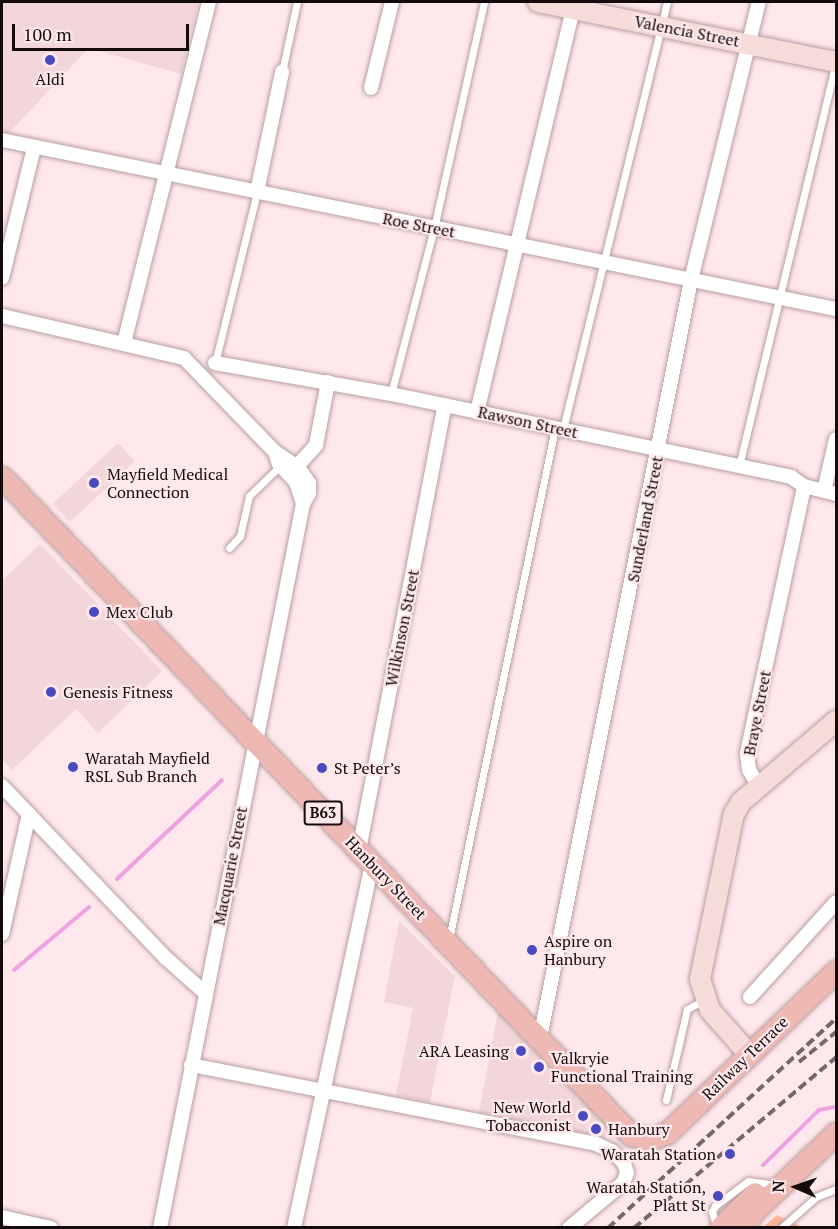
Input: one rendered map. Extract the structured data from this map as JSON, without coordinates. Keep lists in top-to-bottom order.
{
  "streets": {
    "main road": ["B63", "Hanbury Street", "Railway Terrace"],
    "street": [
      "Valencia Street",
      "Roe Street",
      "Rawson Street",
      "Sunderland Street",
      "Wilkinson Street",
      "Braye Street",
      "Macquarie Street"
    ]
  },
  "crossings": [
    ["Valencia Street", "Sunderland Street"],
    ["Roe Street", "Sunderland Street"],
    ["Rawson Street", "Sunderland Street"],
    ["Rawson Street", "Wilkinson Street"],
    ["Rawson Street", "Braye Street"],
    ["Sunderland Street", "Hanbury Street"],
    ["Wilkinson Street", "Hanbury Street"],
    ["Macquarie Street", "Hanbury Street"],
    ["Hanbury Street", "Railway Terrace"]
  ],
  "places": [
    "Aldi",
    "Mayfield Medical Connection",
    "Mex Club",
    "Genesis Fitness",
    "Waratah Mayfield RSL Sub Branch",
    "St Peter’s",
    "Aspire on Hanbury",
    "ARA Leasing",
    "Valkryie Functional Training",
    "New World Tobacconist",
    "Hanbury",
    "Waratah Station",
    "Waratah Station, Platt St"
  ],
  "scale_bar": "100 m",
  "north": "left"
}
